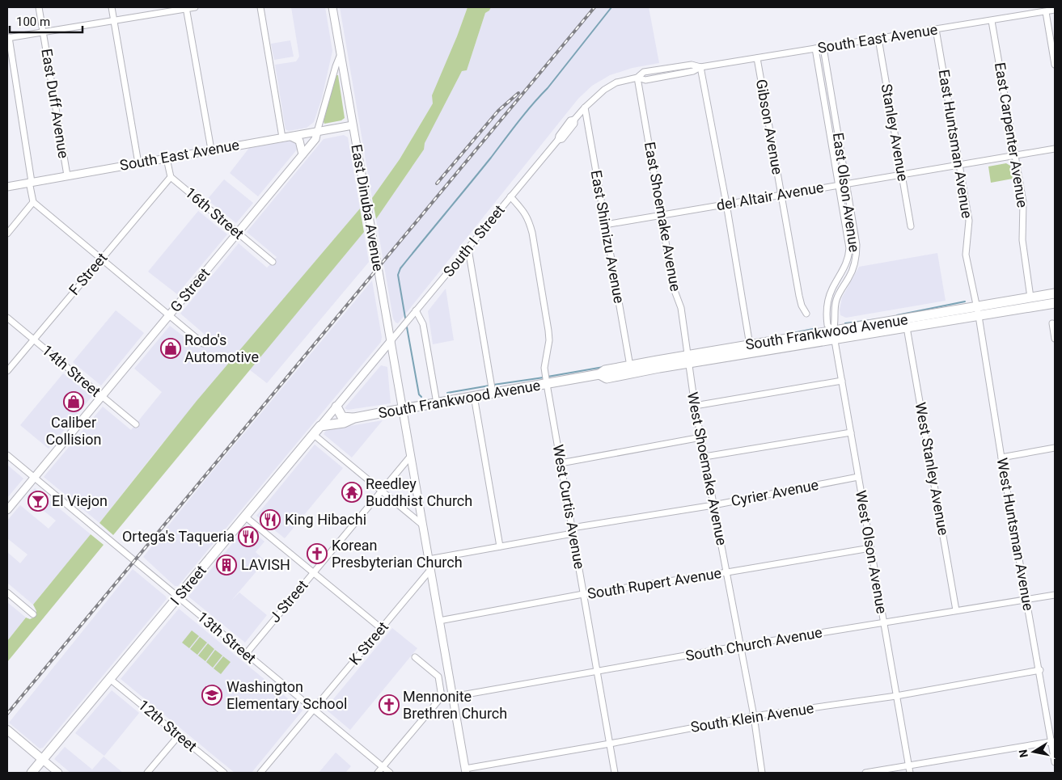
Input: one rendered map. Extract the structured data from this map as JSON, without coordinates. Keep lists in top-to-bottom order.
{
  "streets": {
    "main road": ["South Frankwood Avenue", "I Street"],
    "street": [
      "South East Avenue",
      "East Duff Avenue",
      "Gibson Avenue",
      "Stanley Avenue",
      "East Carpenter Avenue",
      "East Huntsman Avenue",
      "East Olson Avenue",
      "del Altair Avenue",
      "East Dinuba Avenue",
      "16th Street",
      "East Shoemake Avenue",
      "East Shimizu Avenue",
      "South I Street",
      "F Street",
      "G Street",
      "14th Street",
      "West Shoemake Avenue",
      "West Stanley Avenue",
      "Cyrier Avenue",
      "West Curtis Avenue",
      "West Huntsman Avenue",
      "West Olson Avenue",
      "South Rupert Avenue",
      "J Street",
      "13th Street",
      "K Street",
      "South Church Avenue",
      "South Klein Avenue",
      "12th Street"
    ]
  },
  "crossings": [
    ["South East Avenue", "East Duff Avenue"],
    ["South East Avenue", "Gibson Avenue"],
    ["South East Avenue", "Stanley Avenue"],
    ["South East Avenue", "East Carpenter Avenue"],
    ["South East Avenue", "East Huntsman Avenue"],
    ["South East Avenue", "East Olson Avenue"],
    ["South East Avenue", "East Dinuba Avenue"],
    ["South East Avenue", "East Shoemake Avenue"],
    ["South East Avenue", "South I Street"],
    ["South East Avenue", "G Street"],
    ["Gibson Avenue", "del Altair Avenue"],
    ["Stanley Avenue", "del Altair Avenue"],
    ["East Carpenter Avenue", "del Altair Avenue"],
    ["East Carpenter Avenue", "South Frankwood Avenue"],
    ["East Huntsman Avenue", "del Altair Avenue"],
    ["East Huntsman Avenue", "South Frankwood Avenue"],
    ["East Huntsman Avenue", "West Huntsman Avenue"],
    ["East Olson Avenue", "del Altair Avenue"],
    ["East Olson Avenue", "South Frankwood Avenue"],
    ["East Olson Avenue", "West Olson Avenue"],
    ["del Altair Avenue", "East Shoemake Avenue"],
    ["del Altair Avenue", "East Shimizu Avenue"],
    ["East Dinuba Avenue", "South I Street"],
    ["East Dinuba Avenue", "G Street"],
    ["East Dinuba Avenue", "South Frankwood Avenue"],
    ["East Dinuba Avenue", "Cyrier Avenue"],
    ["East Dinuba Avenue", "South Rupert Avenue"],
    ["East Dinuba Avenue", "I Street"],
    ["East Dinuba Avenue", "J Street"],
    ["East Dinuba Avenue", "K Street"],
    ["East Dinuba Avenue", "South Church Avenue"],
    ["East Dinuba Avenue", "South Klein Avenue"],
    ["16th Street", "F Street"],
    ["16th Street", "G Street"],
    ["East Shoemake Avenue", "South I Street"],
    ["East Shoemake Avenue", "South Frankwood Avenue"],
    ["East Shoemake Avenue", "West Shoemake Avenue"],
    ["East Shimizu Avenue", "South I Street"],
    ["East Shimizu Avenue", "South Frankwood Avenue"],
    ["South I Street", "West Curtis Avenue"],
    ["South I Street", "I Street"],
    ["F Street", "14th Street"],
    ["G Street", "14th Street"],
    ["G Street", "13th Street"],
    ["South Frankwood Avenue", "West Shoemake Avenue"],
    ["South Frankwood Avenue", "West Stanley Avenue"],
    ["South Frankwood Avenue", "West Curtis Avenue"],
    ["South Frankwood Avenue", "West Huntsman Avenue"],
    ["South Frankwood Avenue", "West Olson Avenue"],
    ["South Frankwood Avenue", "I Street"],
    ["West Shoemake Avenue", "Cyrier Avenue"],
    ["West Shoemake Avenue", "South Rupert Avenue"],
    ["West Shoemake Avenue", "South Church Avenue"],
    ["West Shoemake Avenue", "South Klein Avenue"],
    ["West Stanley Avenue", "South Church Avenue"],
    ["Cyrier Avenue", "West Curtis Avenue"],
    ["Cyrier Avenue", "West Olson Avenue"],
    ["West Curtis Avenue", "South Rupert Avenue"],
    ["West Curtis Avenue", "South Church Avenue"],
    ["West Curtis Avenue", "South Klein Avenue"],
    ["West Huntsman Avenue", "South Church Avenue"],
    ["West Huntsman Avenue", "South Klein Avenue"],
    ["West Olson Avenue", "South Rupert Avenue"],
    ["West Olson Avenue", "South Church Avenue"],
    ["West Olson Avenue", "South Klein Avenue"],
    ["I Street", "13th Street"],
    ["I Street", "12th Street"],
    ["J Street", "13th Street"],
    ["13th Street", "K Street"]
  ],
  "places": {
    "shop": ["Rodo's Automotive", "Caliber Collision"],
    "temple": ["Reedley Buddhist Church"],
    "bar": ["El Viejon"],
    "restaurant": ["King Hibachi", "Ortega's Taqueria"],
    "church": ["Korean Presbyterian Church", "Mennonite Brethren Church"],
    "building": ["LAVISH"],
    "school or university": ["Washington Elementary School"]
  },
  "scale_bar": "100 m",
  "north": "left"
}
